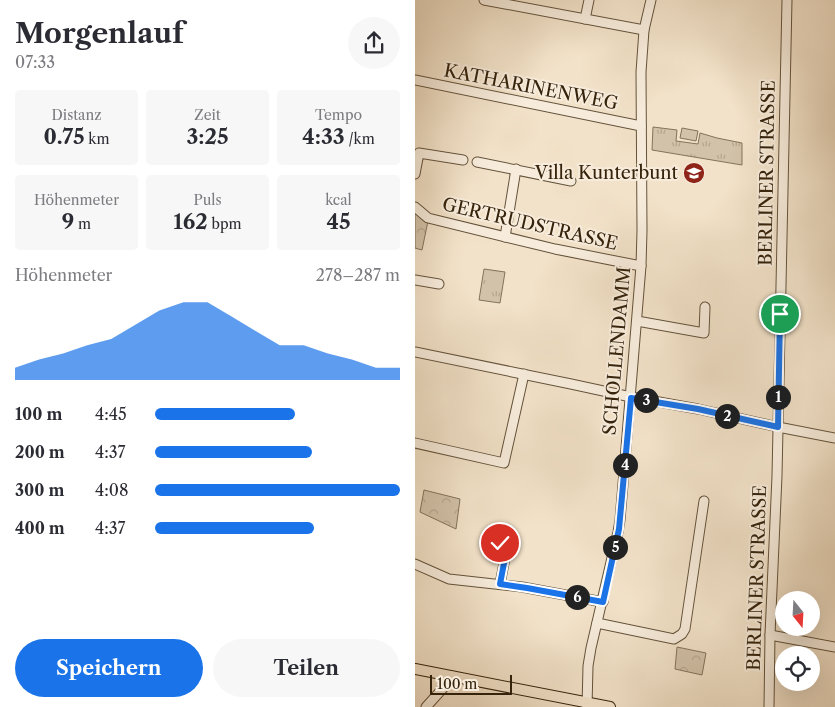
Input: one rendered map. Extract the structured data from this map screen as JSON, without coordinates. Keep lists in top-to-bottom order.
{
  "streets": {
    "street": [
      "KATHARINENWEG",
      "BERLINER STRASSE",
      "GERTRUDSTRASSE",
      "SCHOLLENDAMM"
    ]
  },
  "crossings": [
    ["KATHARINENWEG", "SCHOLLENDAMM"],
    ["GERTRUDSTRASSE", "SCHOLLENDAMM"]
  ],
  "places": {
    "school or university": ["Villa Kunterbunt"]
  },
  "scale_bar": "100 m",
  "north": "bottom",
  "page": {
    "heading": ["Morgenlauf", "07:33"],
    "stats": [
      ["Distanz", "0.75 km"],
      ["Zeit", "3:25"],
      ["Tempo", "4:33 /km"],
      ["Höhenmeter", "9 m"],
      ["Puls", "162 bpm"],
      ["kcal", "45"]
    ],
    "chart": ["Höhenmeter", "278–287 m"],
    "pins": [
      "1",
      "3",
      "2",
      "4",
      "5",
      "6"
    ],
    "list": [
      {
        "name": "100 m",
        "note": "4:45"
      },
      {
        "name": "200 m",
        "note": "4:37"
      },
      {
        "name": "300 m",
        "note": "4:08"
      },
      {
        "name": "400 m",
        "note": "4:37"
      }
    ],
    "buttons": ["Speichern", "Teilen"],
    "scale": "100 m"
  }
}
